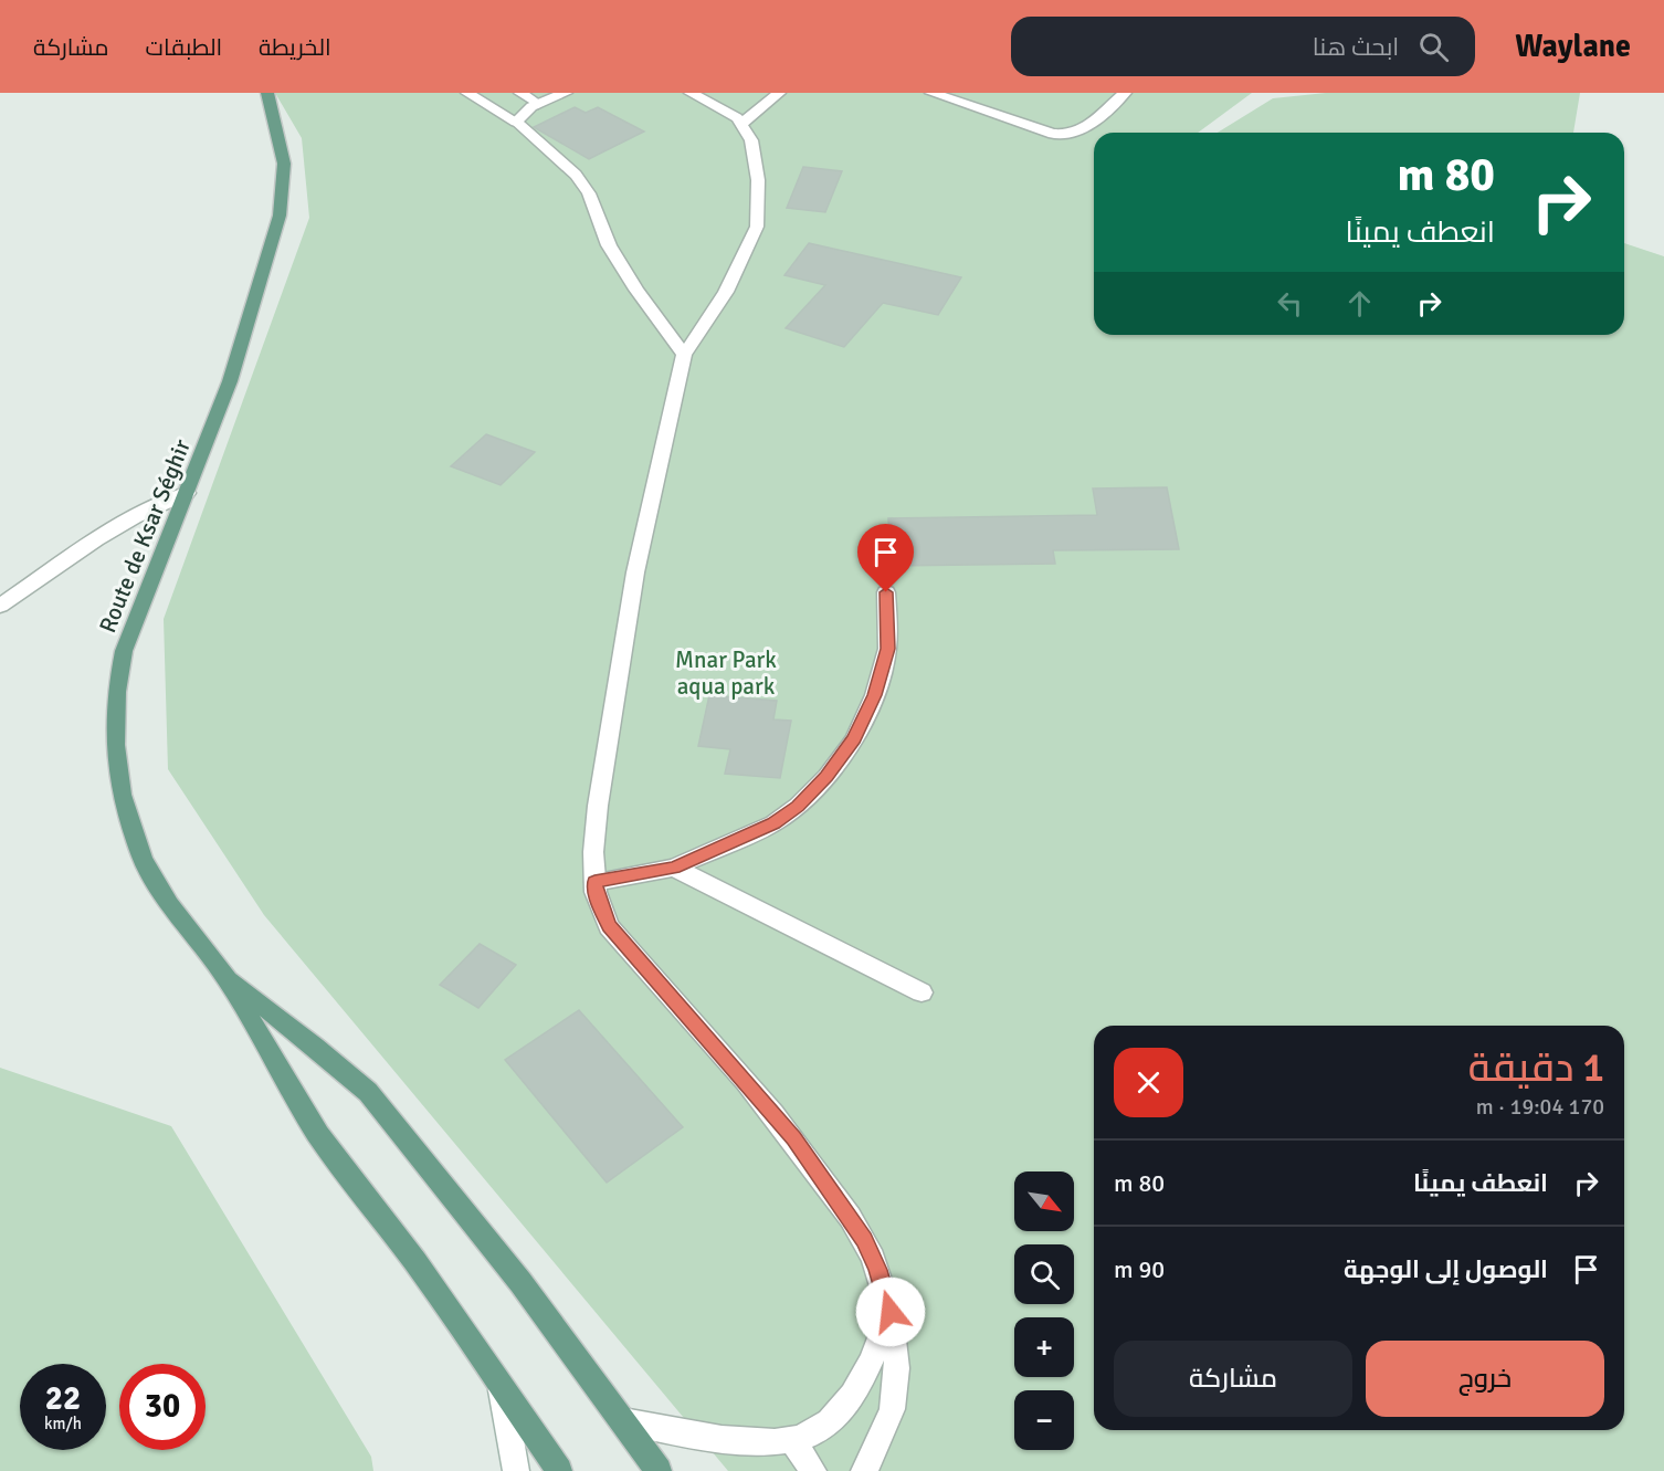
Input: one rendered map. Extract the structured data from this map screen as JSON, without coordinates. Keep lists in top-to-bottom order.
{
  "streets": {
    "main road": ["Route de Ksar Séghir"]
  },
  "parks": ["Mnar Park aqua park"],
  "north": "bottom right",
  "page": {
    "header": "Waylane",
    "search": "ابحث هنا",
    "nav": ["الخريطة", "الطبقات", "مشاركة"],
    "turn": ["80 m", "انعطف يمينًا"],
    "heading": ["1 دقيقة", "170 m · 19:04"],
    "list": [
      {
        "name": "انعطف يمينًا",
        "value": "80 m"
      },
      {
        "name": "الوصول إلى الوجهة",
        "value": "90 m"
      }
    ],
    "map_buttons": ["+", "−"],
    "buttons": ["خروج", "مشاركة"],
    "speed": "22 km/h",
    "limit": "30"
  }
}
